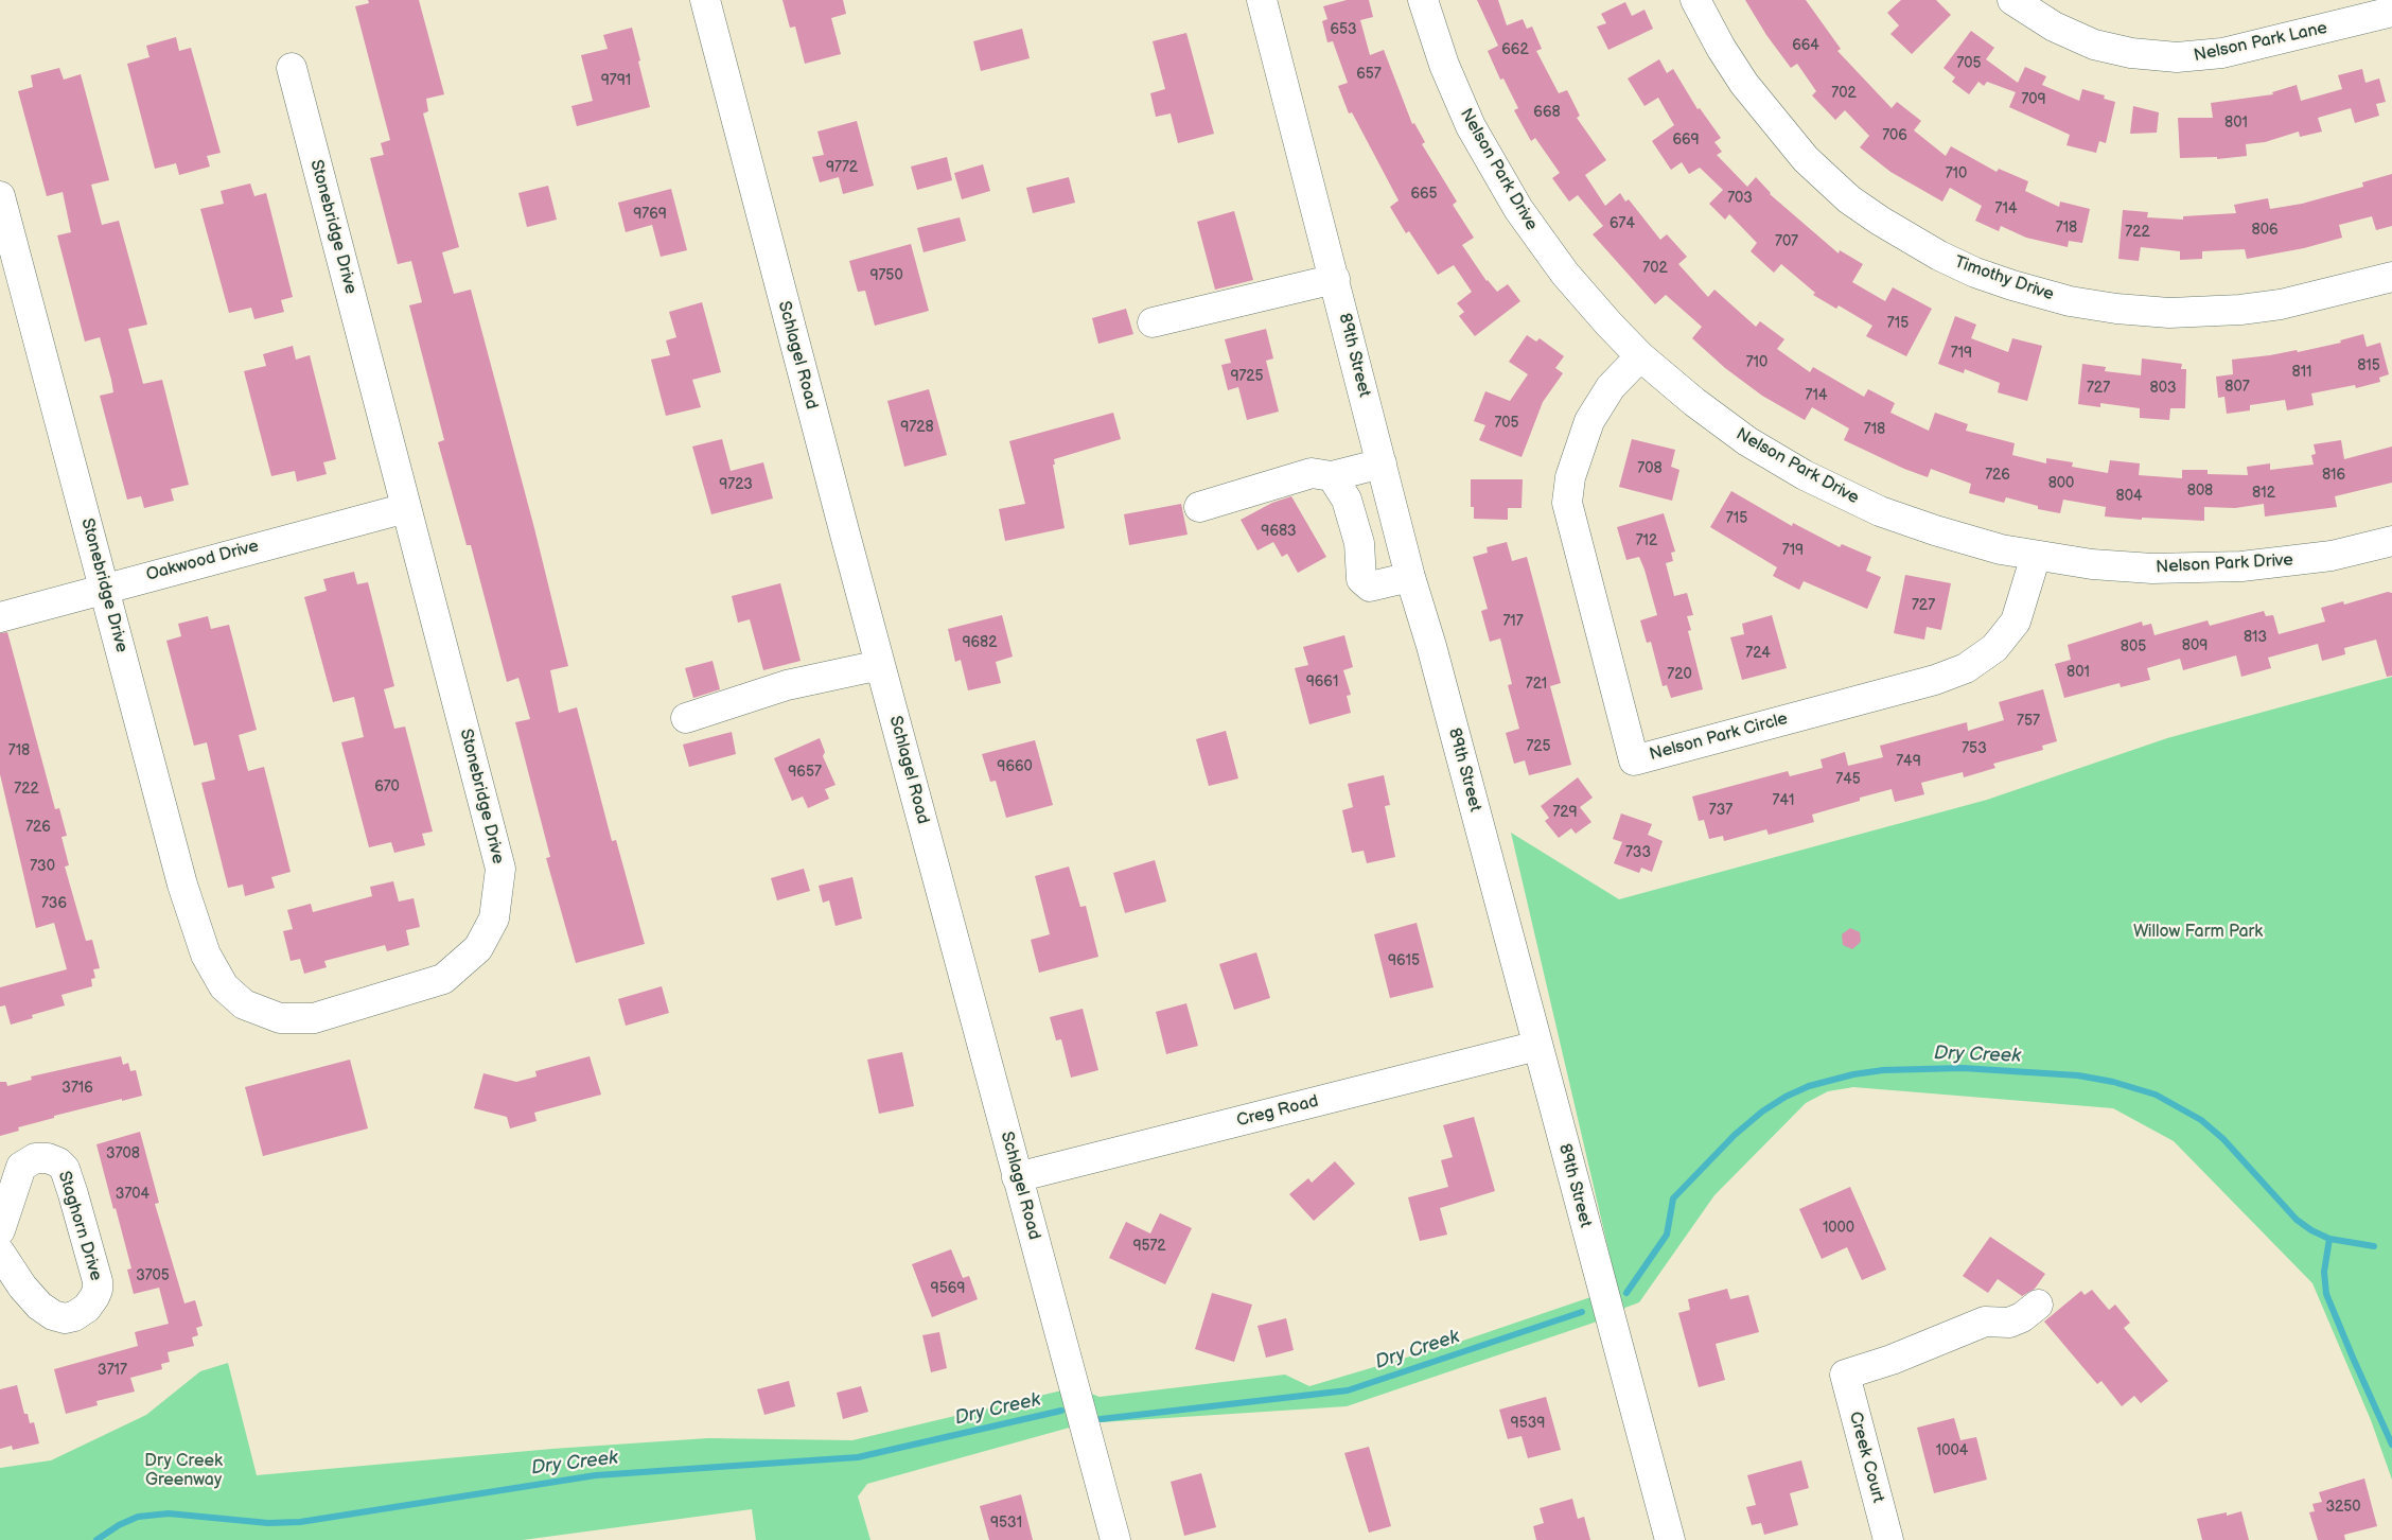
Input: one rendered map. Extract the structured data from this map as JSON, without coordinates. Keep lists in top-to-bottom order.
{
  "streets": {
    "street": [
      "Nelson Park Lane",
      "Nelson Park Drive",
      "Stonebridge Drive",
      "Timothy Drive",
      "Schlagel Road",
      "89th Street",
      "Oakwood Drive",
      "Nelson Park Circle",
      "Creg Road",
      "Staghorn Drive",
      "Creek Court"
    ]
  },
  "crossings": [
    ["Nelson Park Drive", "Nelson Park Circle"],
    ["Stonebridge Drive", "Oakwood Drive"],
    ["Schlagel Road", "Creg Road"],
    ["89th Street", "Creg Road"]
  ],
  "water": ["Dry Creek"],
  "parks": ["Willow Farm Park", "Dry Creek Greenway"],
  "house_numbers": [
    "653",
    "664",
    "662",
    "705",
    "657",
    "9791",
    "702",
    "709",
    "668",
    "801",
    "706",
    "669",
    "9772",
    "710",
    "665",
    "703",
    "714",
    "9769",
    "674",
    "718",
    "806",
    "722",
    "707",
    "702",
    "9750",
    "715",
    "719",
    "710",
    "815",
    "811",
    "9725",
    "807",
    "727",
    "803",
    "714",
    "705",
    "9728",
    "718",
    "708",
    "726",
    "816",
    "800",
    "9723",
    "808",
    "812",
    "804",
    "715",
    "9683",
    "712",
    "719",
    "727",
    "717",
    "813",
    "9682",
    "809",
    "805",
    "724",
    "801",
    "720",
    "9661",
    "721",
    "757",
    "725",
    "753",
    "718",
    "749",
    "9660",
    "9657",
    "745",
    "670",
    "722",
    "741",
    "737",
    "729",
    "726",
    "733",
    "730",
    "736",
    "9615",
    "3716",
    "3708",
    "3704",
    "1000",
    "9572",
    "3705",
    "9569",
    "3717",
    "9539",
    "1004",
    "3250",
    "9531"
  ]
}
